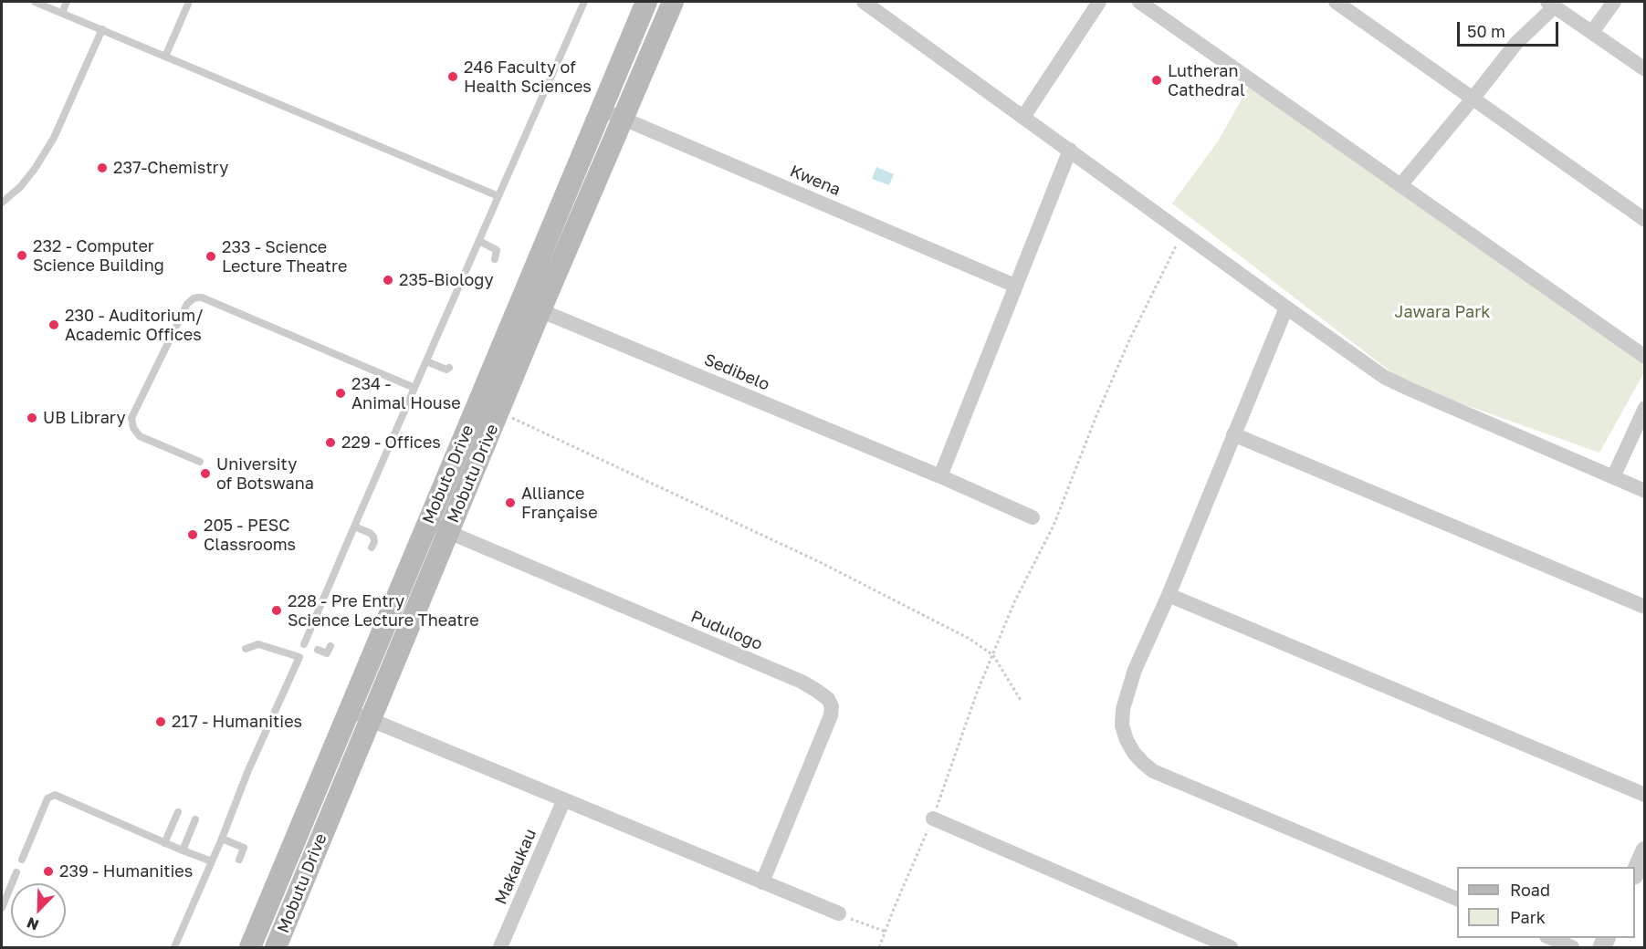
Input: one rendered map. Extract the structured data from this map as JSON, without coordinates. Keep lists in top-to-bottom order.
{
  "streets": {
    "main road": ["Mobutu Drive", "Mobuto Drive"],
    "street": [
      "Kwena",
      "Sedibelo",
      "Pudulogo",
      "Makaukau"
    ]
  },
  "crossings": [
    ["Kwena", "Mobutu Drive"],
    ["Kwena", "Mobuto Drive"],
    ["Sedibelo", "Mobutu Drive"],
    ["Sedibelo", "Mobuto Drive"],
    ["Mobutu Drive", "Pudulogo"],
    ["Mobuto Drive", "Pudulogo"]
  ],
  "parks": ["Jawara Park"],
  "places": [
    "246 Faculty of Health Sciences",
    "Lutheran Cathedral",
    "237-Chemistry",
    "232 - Computer Science Building",
    "233 - Science Lecture Theatre",
    "235-Biology",
    "230 - Auditorium/ Academic Offices",
    "234 - Animal House",
    "UB Library",
    "229 - Offices",
    "University of Botswana",
    "Alliance Française",
    "205 - PESC Classrooms",
    "228 - Pre Entry Science Lecture Theatre",
    "217 - Humanities",
    "239 - Humanities"
  ],
  "legend": ["Road", "Park"],
  "scale_bar": "50 m",
  "north": "bottom left"
}
